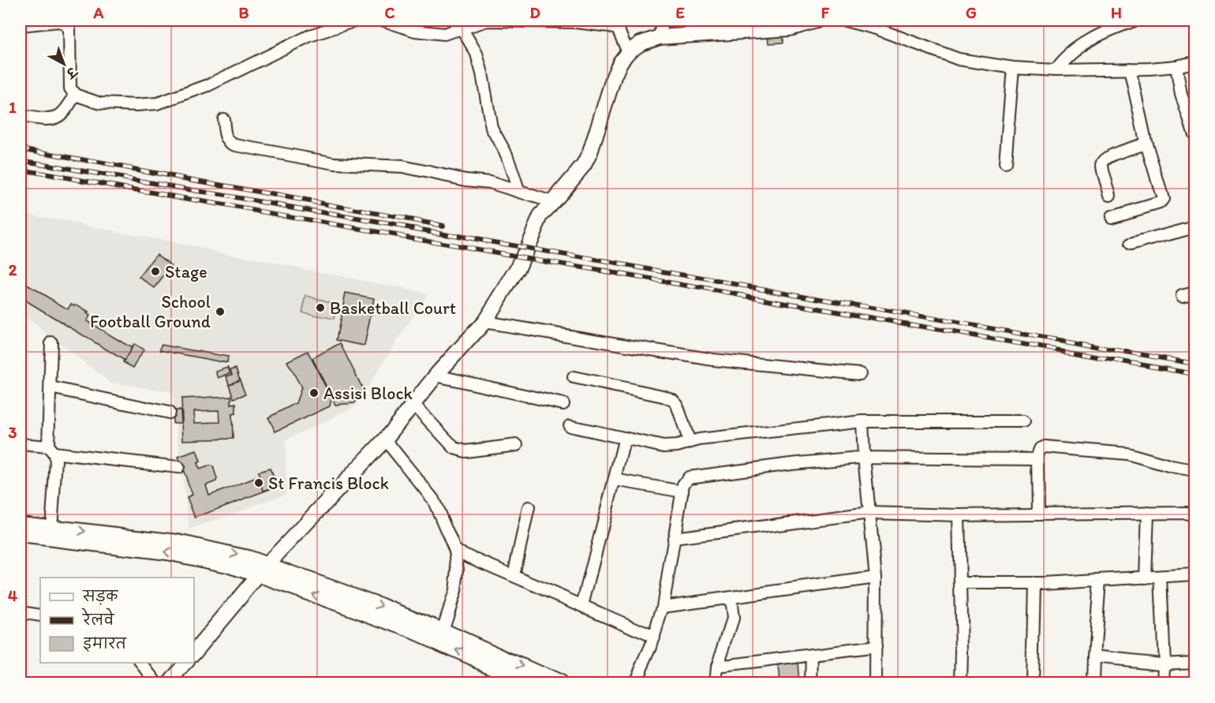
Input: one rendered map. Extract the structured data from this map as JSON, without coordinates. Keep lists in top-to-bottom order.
{
  "places": [
    "Stage",
    "Basketball Court",
    "School Football Ground",
    "Assisi Block",
    "St Francis Block"
  ],
  "legend": ["सड़क", "रेलवे", "इमारत"],
  "north": "bottom right",
  "grid": {
    "columns": [
      "A",
      "B",
      "C",
      "D",
      "E",
      "F",
      "G",
      "H"
    ],
    "rows": [
      "1",
      "2",
      "3",
      "4"
    ]
  }
}
